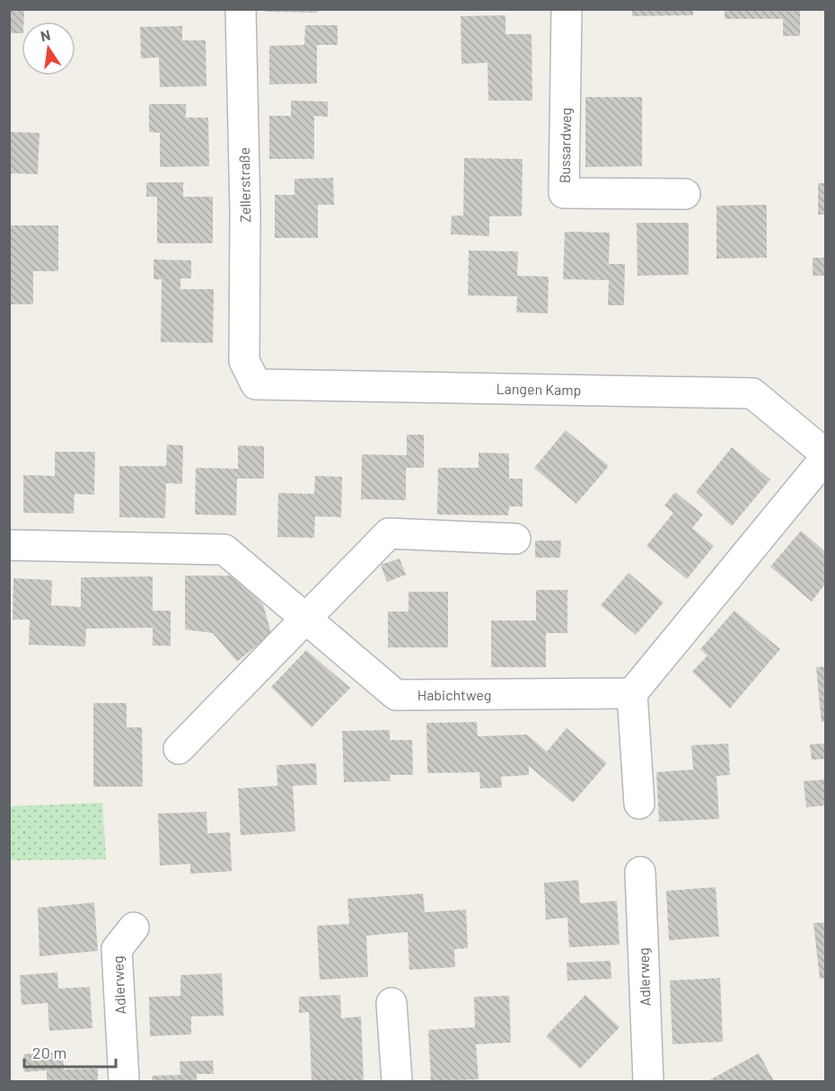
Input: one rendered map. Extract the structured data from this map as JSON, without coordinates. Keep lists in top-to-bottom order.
{
  "streets": {
    "street": [
      "Bussardweg",
      "Zellerstraße",
      "Langen Kamp",
      "Habichtweg",
      "Adlerweg"
    ]
  },
  "crossings": [
    ["Zellerstraße", "Langen Kamp"]
  ],
  "scale_bar": "20 m",
  "north": "top"
}
